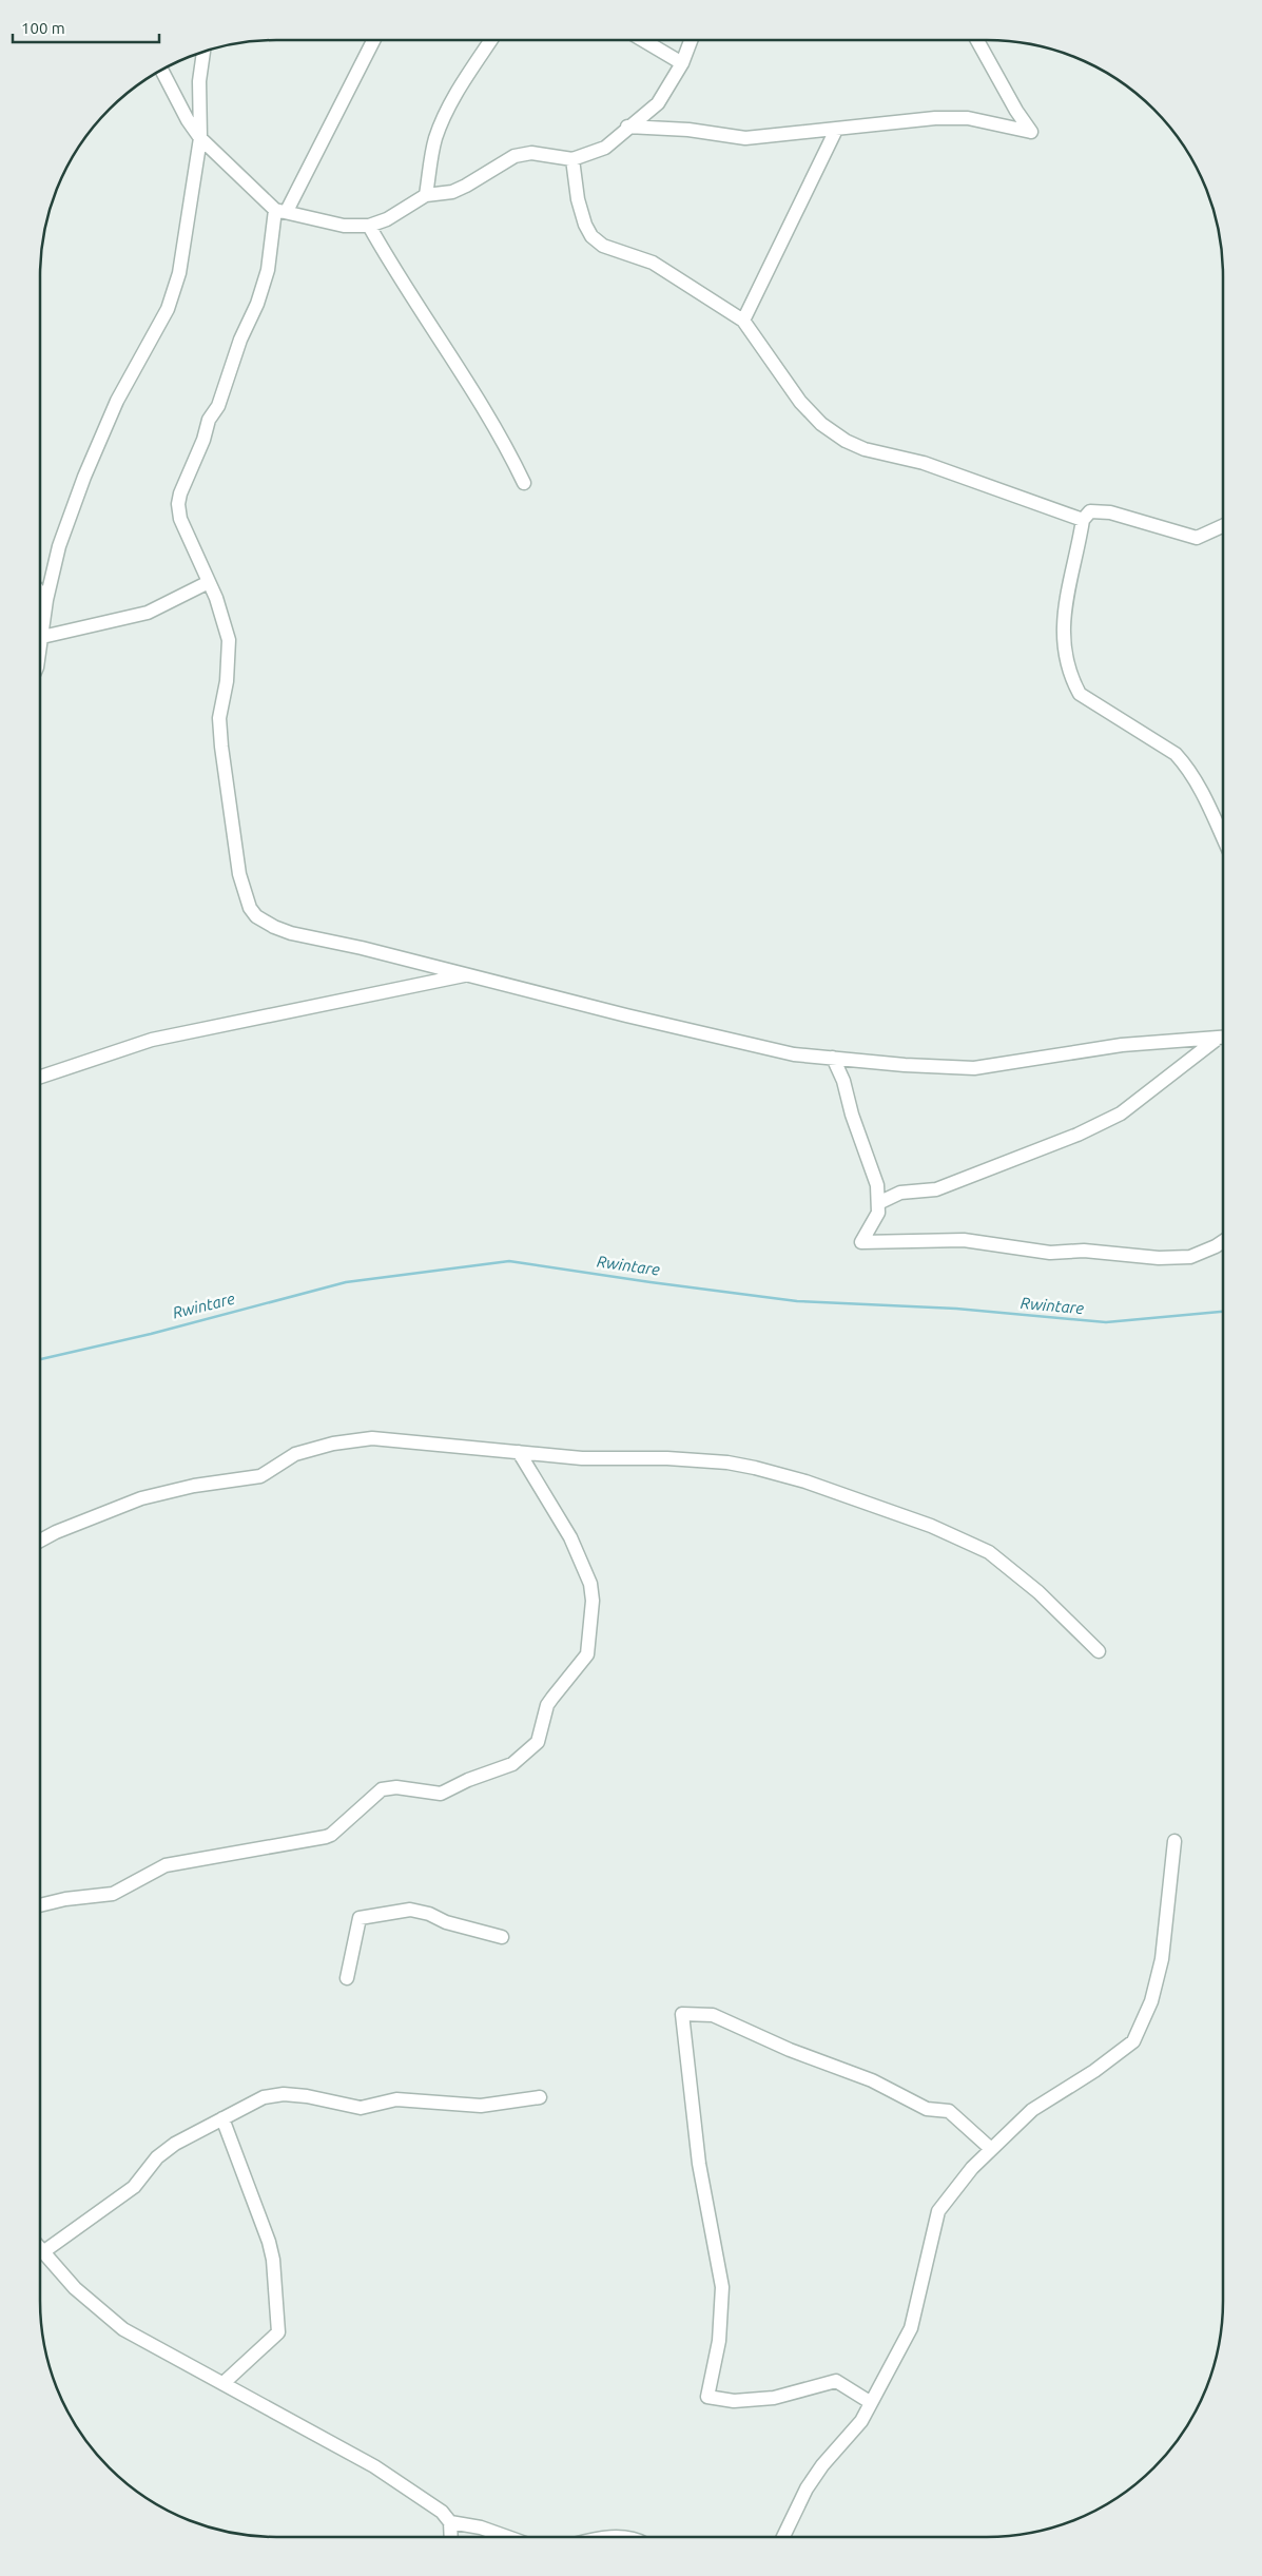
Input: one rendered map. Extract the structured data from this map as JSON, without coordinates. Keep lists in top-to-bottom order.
{
  "water": ["Rwintare"],
  "scale_bar": "100 m"
}
